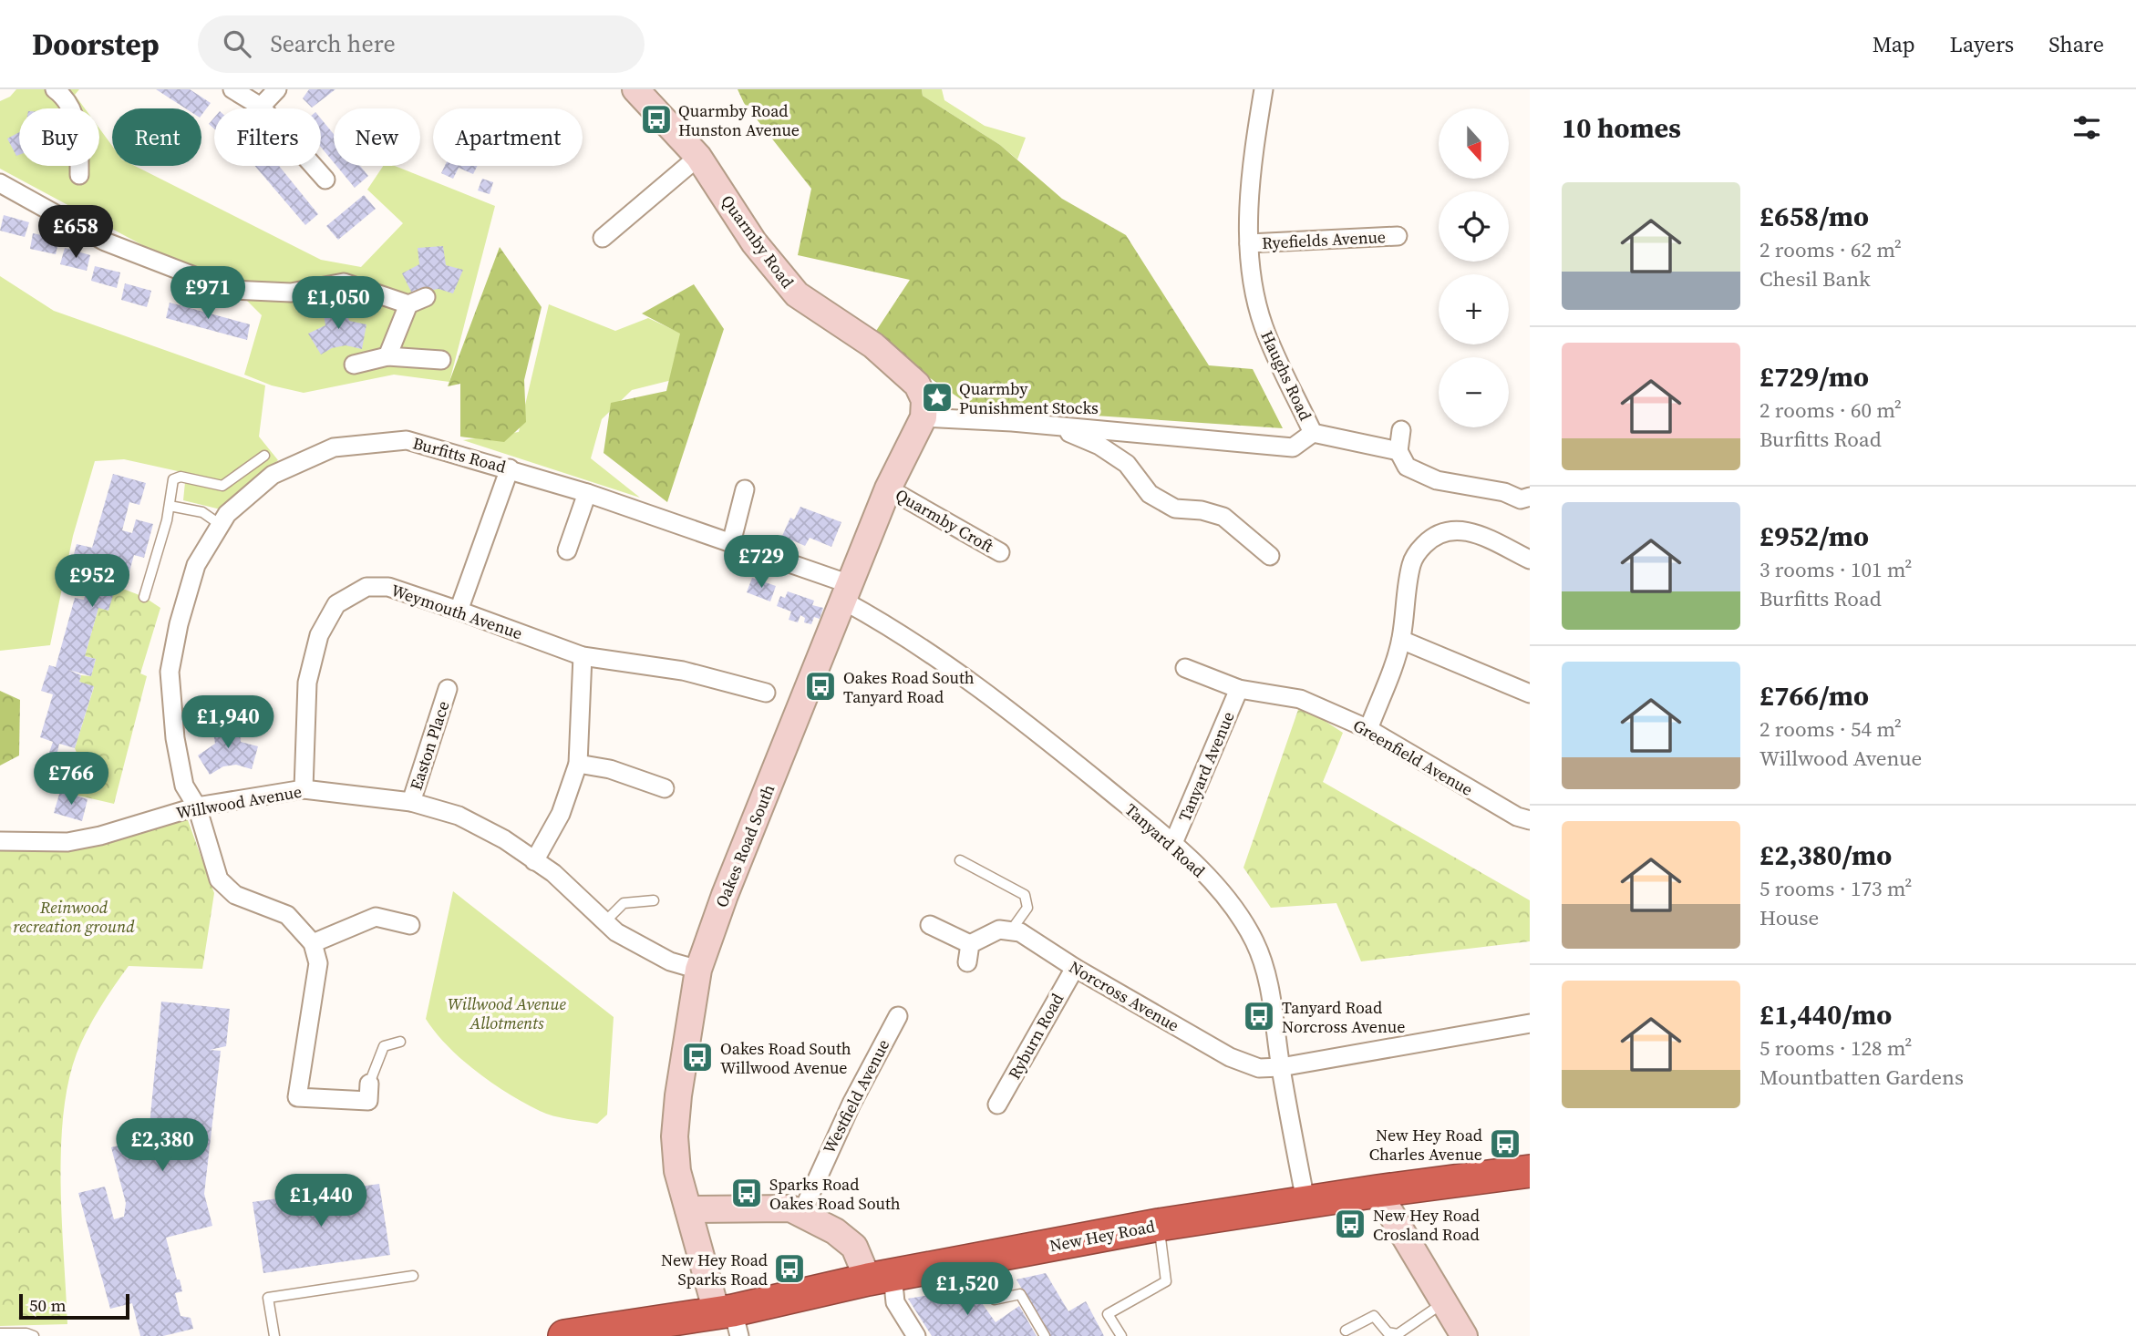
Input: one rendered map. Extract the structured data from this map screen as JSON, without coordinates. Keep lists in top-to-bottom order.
{
  "streets": {
    "highway": ["New Hey Road"],
    "street": [
      "Ryefields Avenue",
      "Quarmby Road",
      "Haughs Road",
      "Burfitts Road",
      "Quarmby Croft",
      "Weymouth Avenue",
      "Easton Place",
      "Greenfield Avenue",
      "Tanyard Avenue",
      "Willwood Avenue",
      "Tanyard Road",
      "Oakes Road South",
      "Norcross Avenue",
      "Ryburn Road",
      "Westfield Avenue"
    ]
  },
  "crossings": [
    ["Ryefields Avenue", "Haughs Road"],
    ["Quarmby Road", "Haughs Road"],
    ["Quarmby Road", "Oakes Road South"],
    ["Haughs Road", "Oakes Road South"],
    ["Burfitts Road", "Willwood Avenue"],
    ["Burfitts Road", "Tanyard Road"],
    ["Burfitts Road", "Oakes Road South"],
    ["Quarmby Croft", "Oakes Road South"],
    ["Weymouth Avenue", "Willwood Avenue"],
    ["Easton Place", "Willwood Avenue"],
    ["Greenfield Avenue", "Tanyard Avenue"],
    ["Tanyard Avenue", "Tanyard Road"],
    ["Willwood Avenue", "Oakes Road South"],
    ["Tanyard Road", "Oakes Road South"],
    ["Tanyard Road", "Norcross Avenue"],
    ["Tanyard Road", "New Hey Road"],
    ["Oakes Road South", "New Hey Road"],
    ["Norcross Avenue", "Ryburn Road"]
  ],
  "parks": ["Reinwood recreation ground", "Willwood Avenue Allotments"],
  "places": {
    "bus stop": [
      "Quarmby Road Hunston Avenue",
      "Oakes Road South Tanyard Road",
      "Tanyard Road Norcross Avenue",
      "Oakes Road South Willwood Avenue",
      "New Hey Road Charles Avenue",
      "Sparks Road Oakes Road South",
      "New Hey Road Crosland Road",
      "New Hey Road Sparks Road"
    ],
    "place": ["Quarmby Punishment Stocks"]
  },
  "scale_bar": "50 m",
  "north": "bottom",
  "page": {
    "header": "Doorstep",
    "search": "Search here",
    "nav": ["Map", "Layers", "Share"],
    "heading": "10 homes",
    "map_buttons": ["+", "−"],
    "chip": [
      "Buy",
      "Rent",
      "Filters",
      "New",
      "Apartment"
    ],
    "list": [
      {
        "name": "£658/mo",
        "note": "2 rooms · 62 m² · Chesil Bank"
      },
      {
        "name": "£729/mo",
        "note": "2 rooms · 60 m² · Burfitts Road"
      },
      {
        "name": "£952/mo",
        "note": "3 rooms · 101 m² · Burfitts Road"
      },
      {
        "name": "£766/mo",
        "note": "2 rooms · 54 m² · Willwood Avenue"
      },
      {
        "name": "£2,380/mo",
        "note": "5 rooms · 173 m² · House"
      },
      {
        "name": "£1,440/mo",
        "note": "5 rooms · 128 m² · Mountbatten Gardens"
      }
    ],
    "price": [
      "£658",
      "£971",
      "£1,050",
      "£729",
      "£952",
      "£1,940",
      "£766",
      "£2,380",
      "£1,440",
      "£1,520"
    ],
    "scale": "50 m"
  }
}
